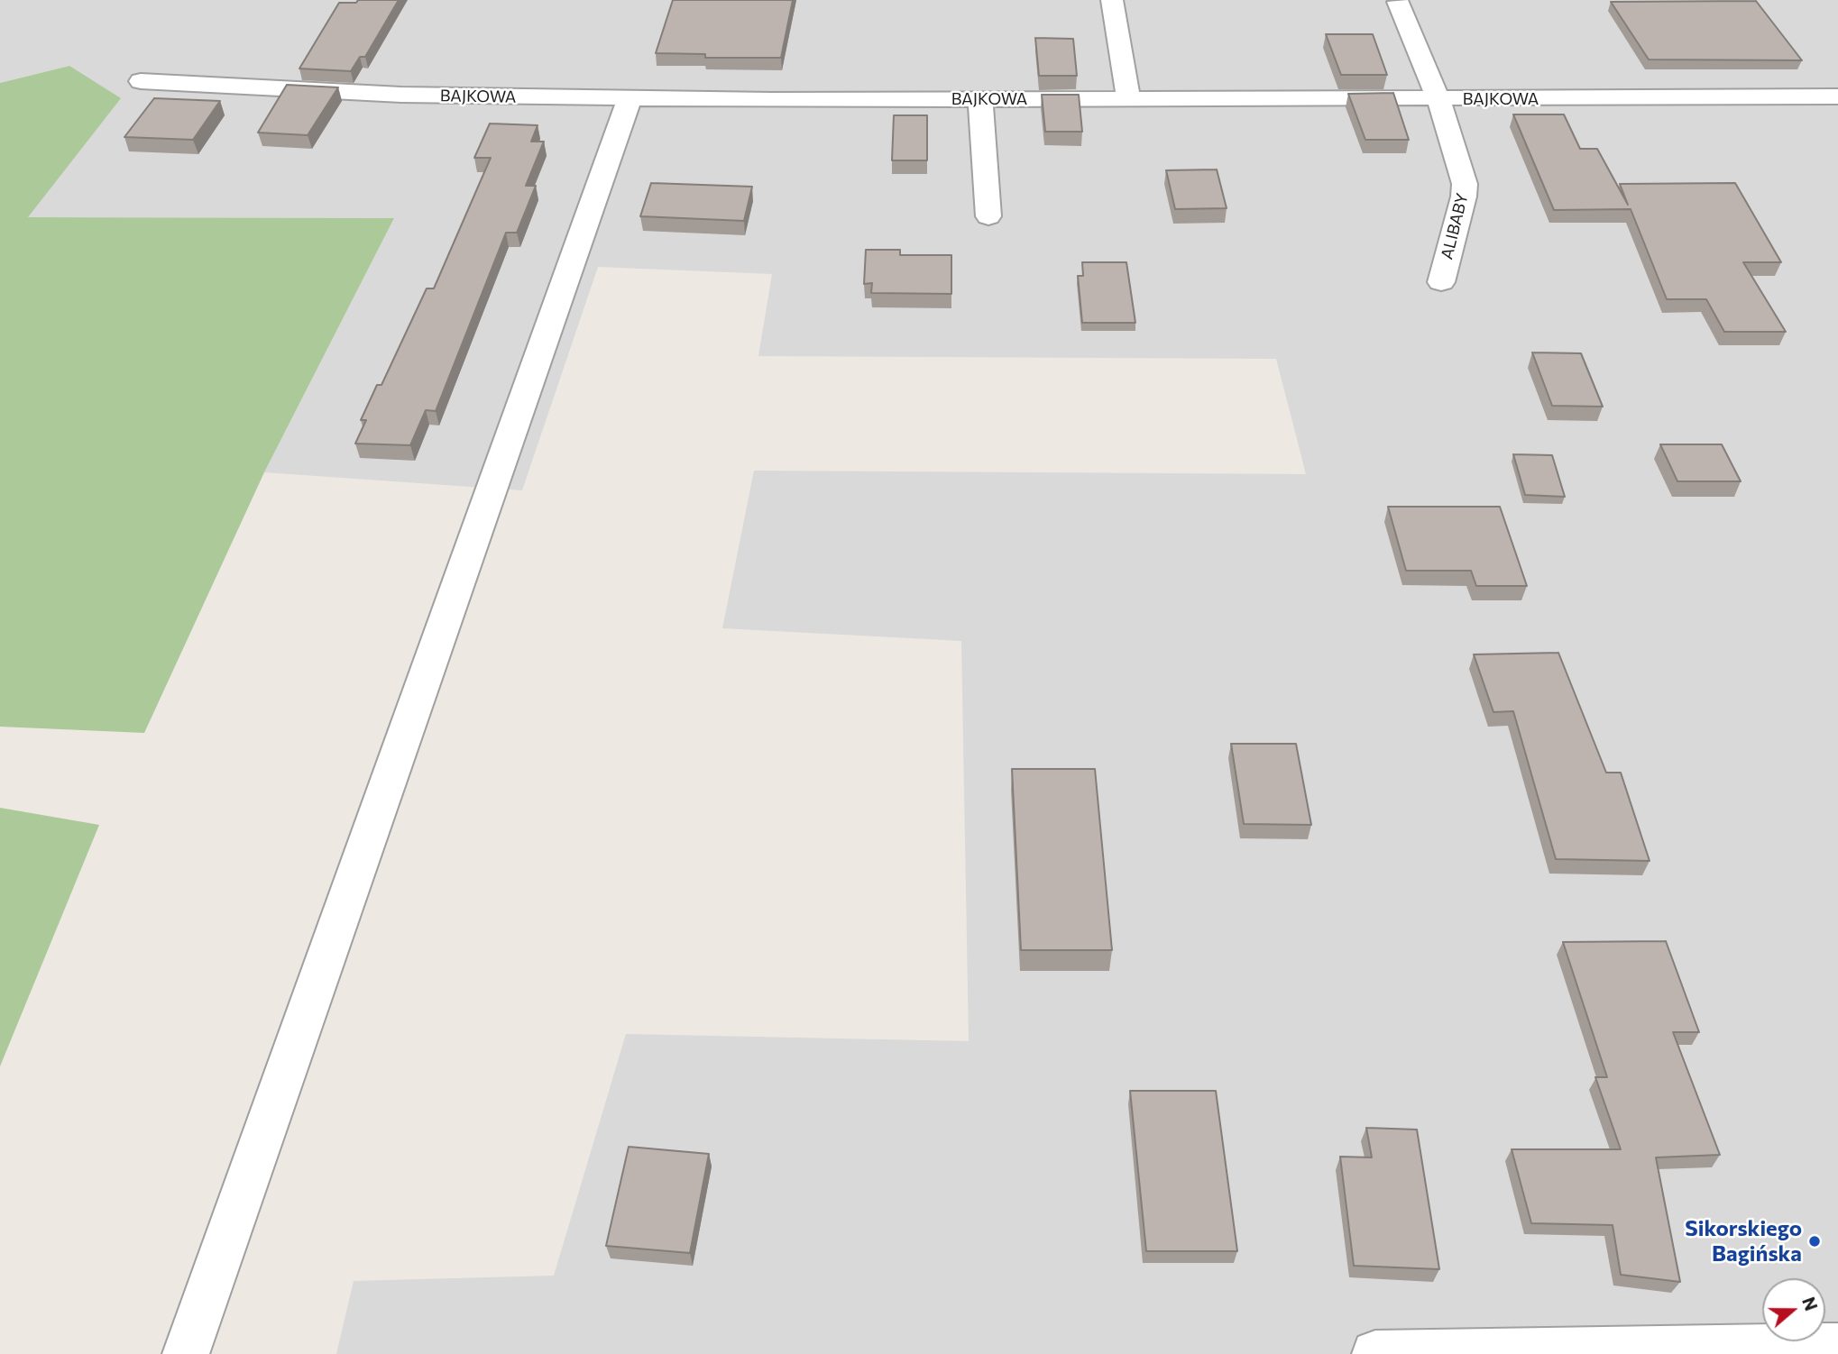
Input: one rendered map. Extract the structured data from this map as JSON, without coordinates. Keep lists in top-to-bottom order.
{
  "streets": {
    "street": ["BAJKOWA", "ALIBABY"]
  },
  "crossings": [
    ["BAJKOWA", "ALIBABY"]
  ],
  "places": ["Sikorskiego Bagińska"],
  "north": "right"
}
